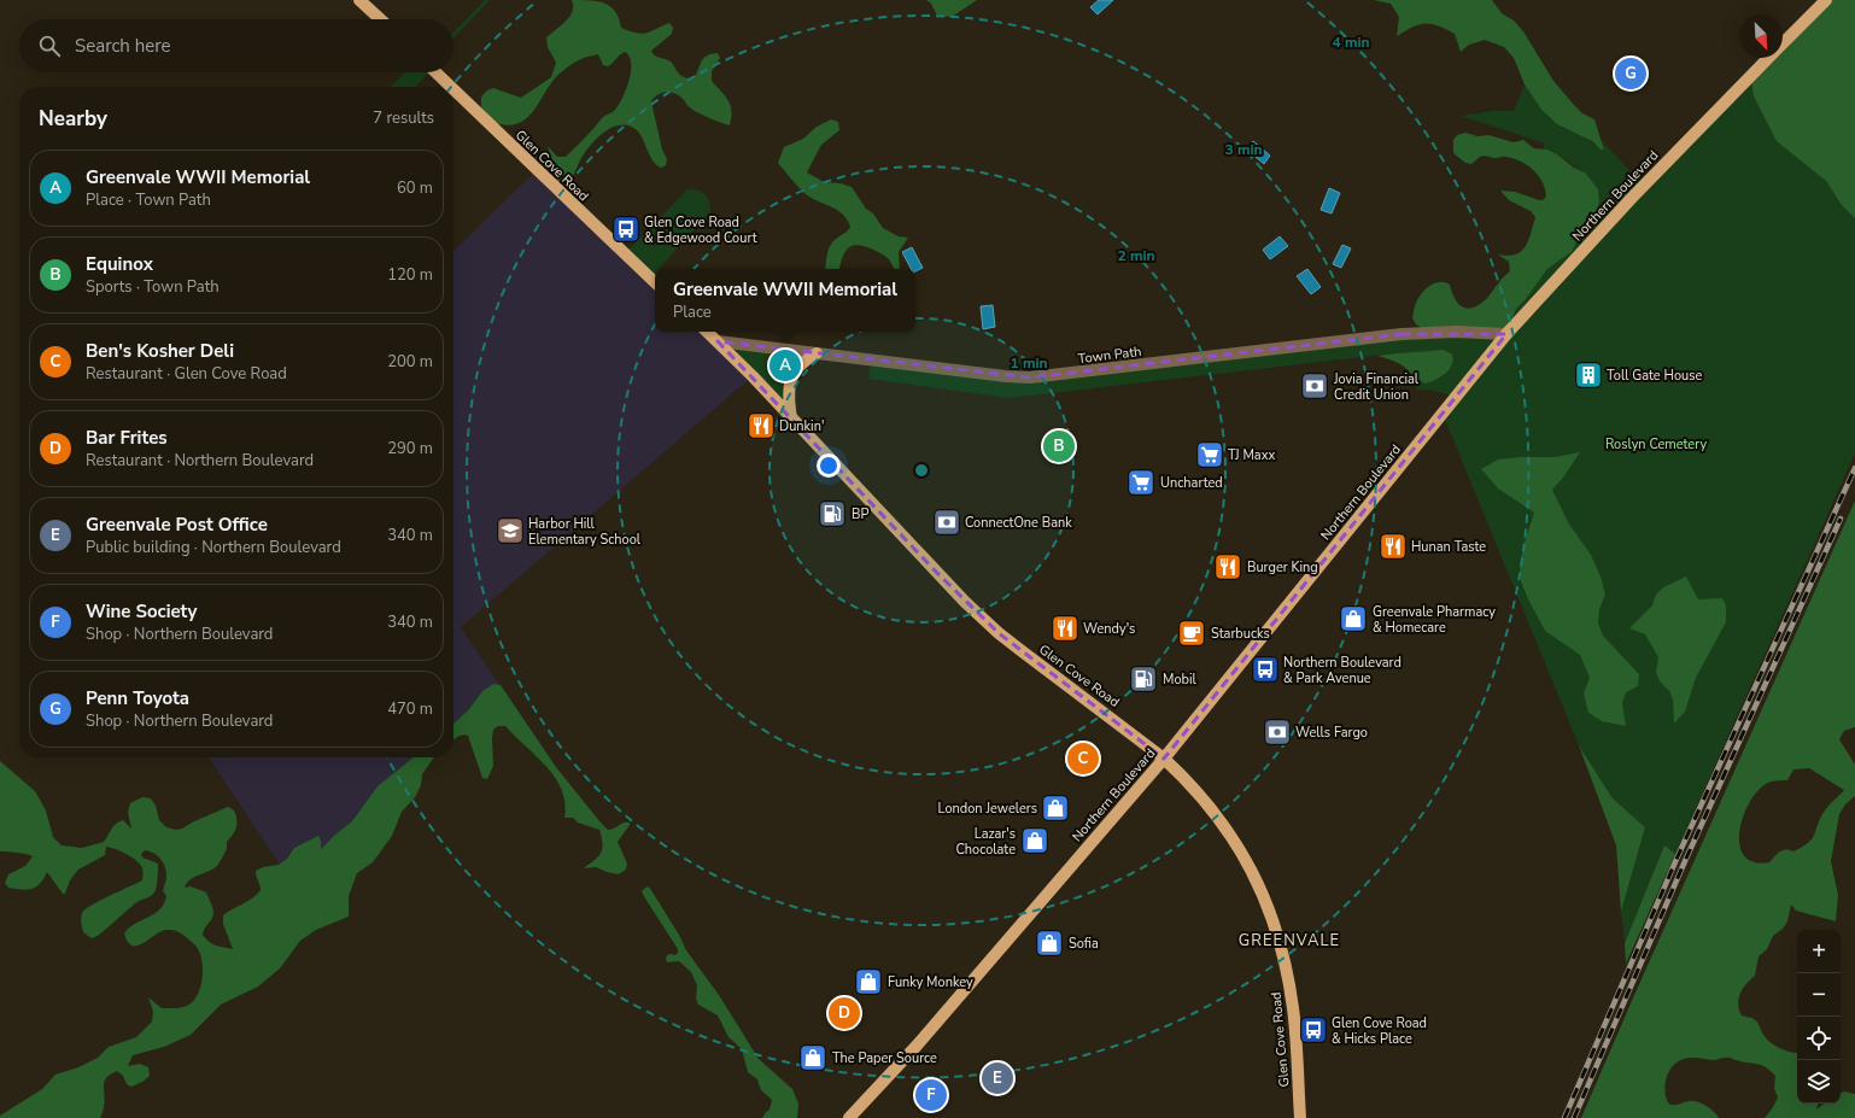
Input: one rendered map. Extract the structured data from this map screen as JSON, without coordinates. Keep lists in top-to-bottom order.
{
  "streets": {
    "main road": ["Glen Cove Road", "Northern Boulevard"],
    "street": ["Town Path"]
  },
  "crossings": [
    ["Glen Cove Road", "Northern Boulevard"],
    ["Glen Cove Road", "Town Path"],
    ["Northern Boulevard", "Town Path"]
  ],
  "districts": ["GREENVALE"],
  "parks": ["Roslyn Cemetery"],
  "places": {
    "bus stop": ["Glen Cove Road & Edgewood Court", "Northern Boulevard & Park Avenue", "Glen Cove Road & Hicks Place"],
    "building": ["Toll Gate House"],
    "bank": ["Jovia Financial Credit Union", "ConnectOne Bank", "Wells Fargo"],
    "restaurant": [
      "Dunkin'",
      "Hunan Taste",
      "Burger King",
      "Wendy's"
    ],
    "supermarket": ["TJ Maxx", "Uncharted"],
    "fuel station": ["BP", "Mobil"],
    "school or university": ["Harbor Hill Elementary School"],
    "shop": [
      "Greenvale Pharmacy & Homecare",
      "London Jewelers",
      "Lazar's Chocolate",
      "Sofia",
      "Funky Monkey",
      "The Paper Source"
    ],
    "cafe": ["Starbucks"]
  },
  "north": "bottom right",
  "page": {
    "search": "Search here",
    "pins": [
      "G",
      "A",
      "B",
      "C",
      "D",
      "E",
      "F"
    ],
    "heading": ["Nearby", "7 results"],
    "list": [
      {
        "mark": "A",
        "name": "Greenvale WWII Memorial",
        "note": "Place · Town Path",
        "value": "60 m"
      },
      {
        "mark": "B",
        "name": "Equinox",
        "note": "Sports · Town Path",
        "value": "120 m"
      },
      {
        "mark": "C",
        "name": "Ben's Kosher Deli",
        "note": "Restaurant · Glen Cove Road",
        "value": "200 m"
      },
      {
        "mark": "D",
        "name": "Bar Frites",
        "note": "Restaurant · Northern Boulevard",
        "value": "290 m"
      },
      {
        "mark": "E",
        "name": "Greenvale Post Office",
        "note": "Public building · Northern Boulevard",
        "value": "340 m"
      },
      {
        "mark": "F",
        "name": "Wine Society",
        "note": "Shop · Northern Boulevard",
        "value": "340 m"
      },
      {
        "mark": "G",
        "name": "Penn Toyota",
        "note": "Shop · Northern Boulevard",
        "value": "470 m"
      }
    ],
    "popup": ["Greenvale WWII Memorial", "Place"],
    "map_buttons": ["+", "−"]
  },
  "rings": [
    "4 min",
    "3 min",
    "2 min",
    "1 min"
  ]
}
